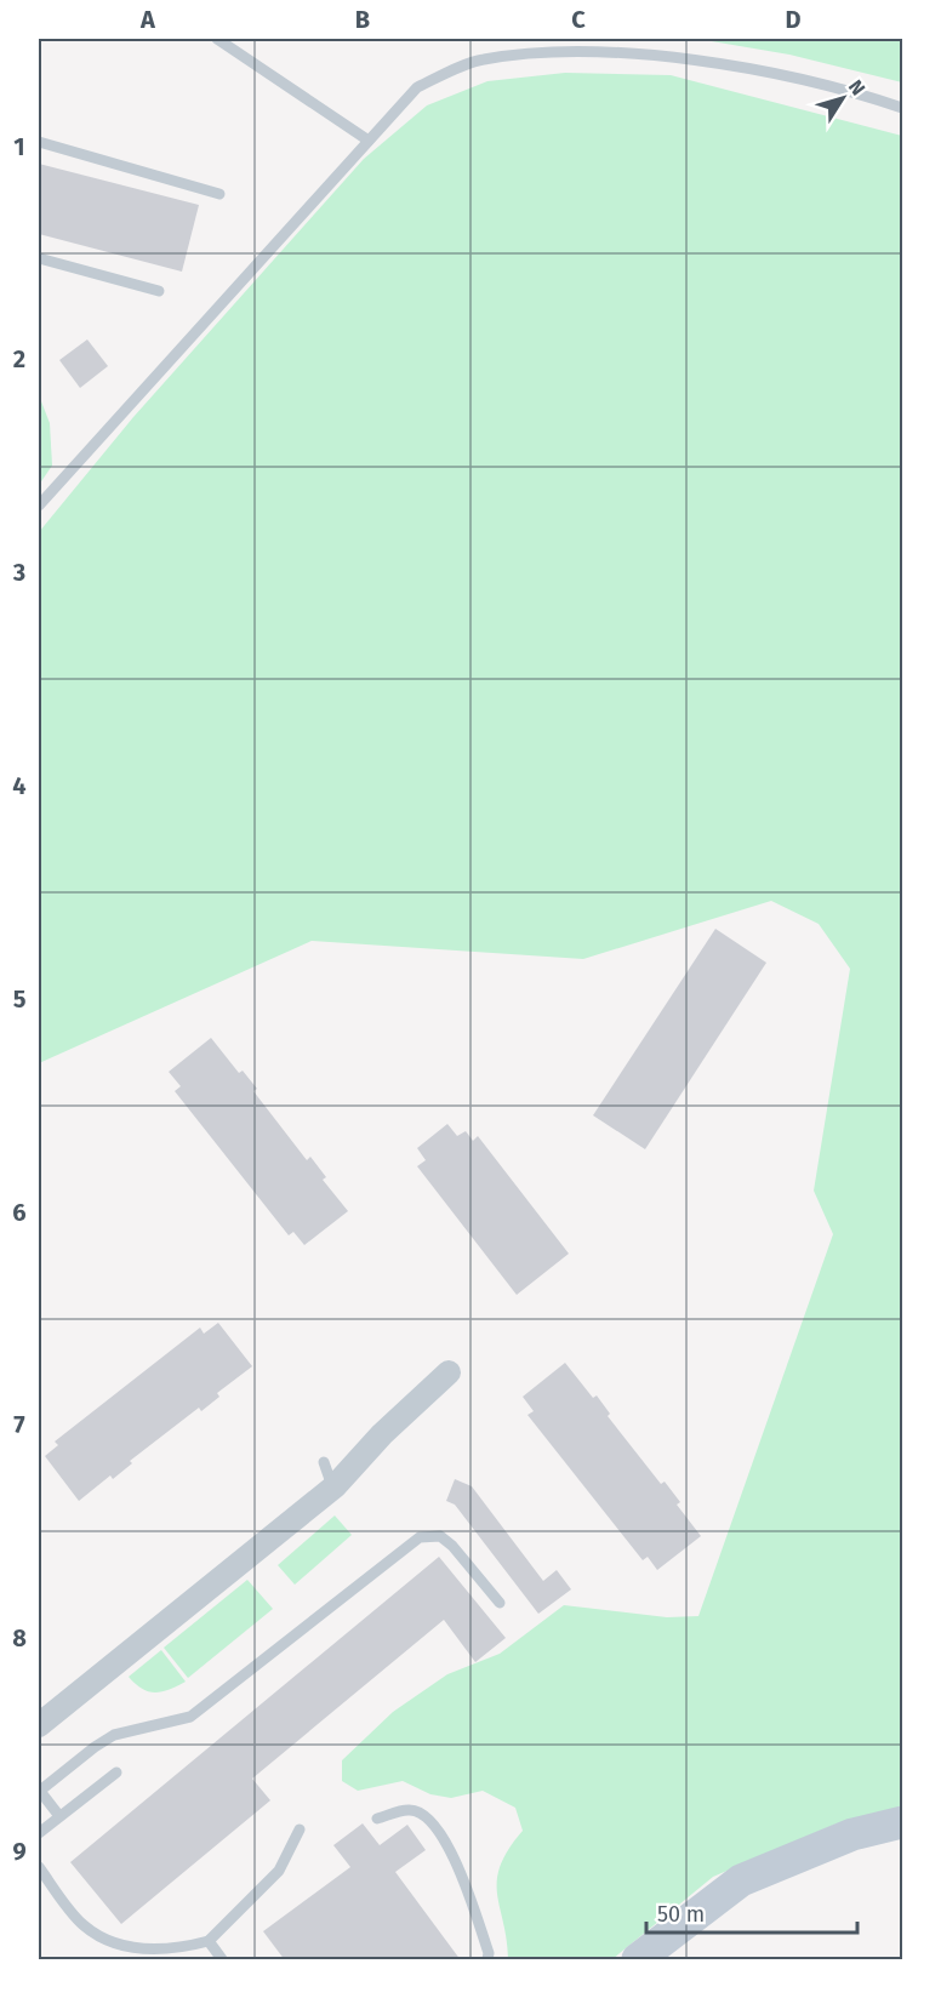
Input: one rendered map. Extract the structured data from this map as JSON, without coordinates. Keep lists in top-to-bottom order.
{
  "scale_bar": "50 m",
  "north": "top right",
  "grid": {
    "columns": [
      "A",
      "B",
      "C",
      "D"
    ],
    "rows": [
      "1",
      "2",
      "3",
      "4",
      "5",
      "6",
      "7",
      "8",
      "9"
    ]
  }
}
